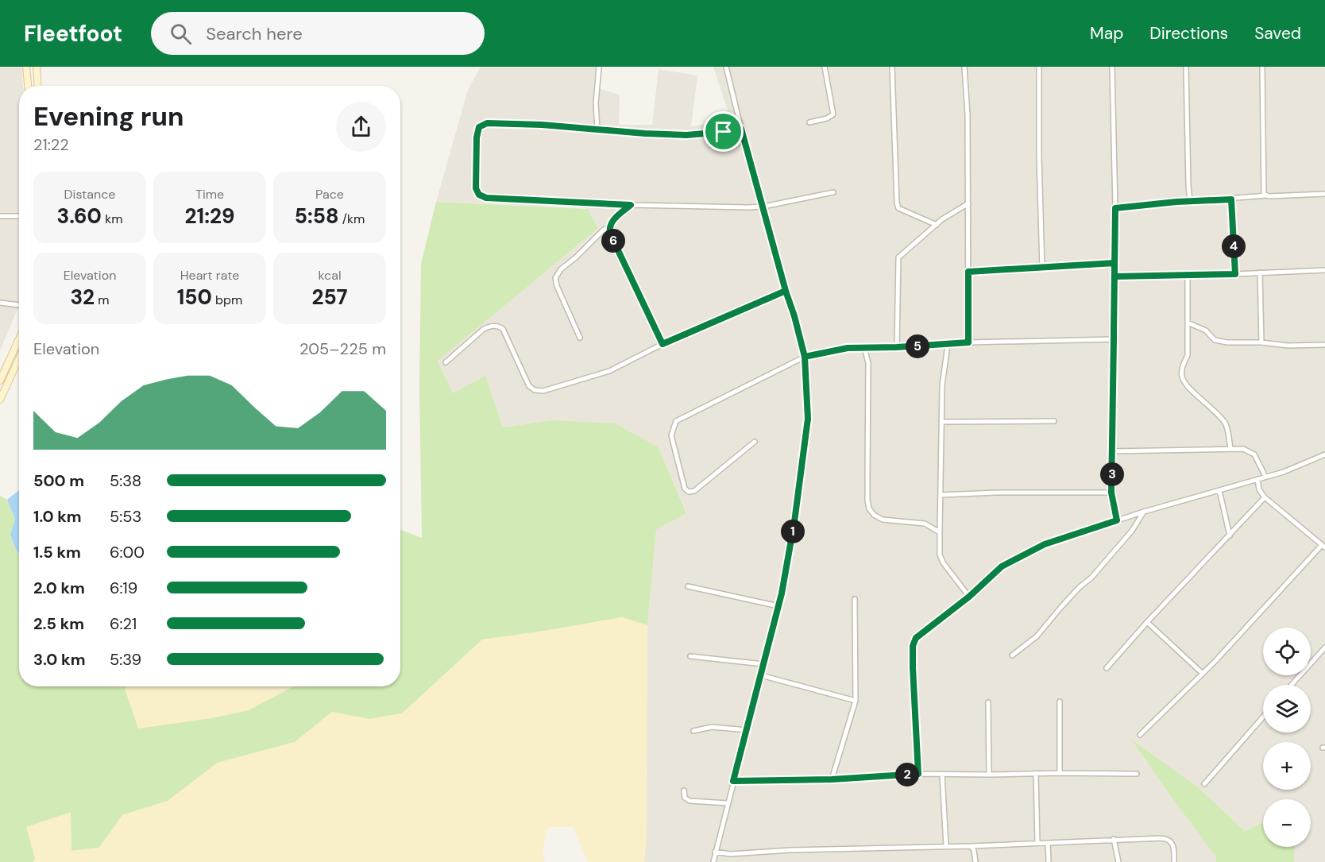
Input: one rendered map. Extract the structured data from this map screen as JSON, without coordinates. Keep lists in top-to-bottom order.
{
  "page": {
    "header": "Fleetfoot",
    "search": "Search here",
    "nav": ["Map", "Directions", "Saved"],
    "heading": ["Evening run", "21:22"],
    "stats": [
      ["Distance", "3.60 km"],
      ["Time", "21:29"],
      ["Pace", "5:58 /km"],
      ["Elevation", "32 m"],
      ["Heart rate", "150 bpm"],
      ["kcal", "257"]
    ],
    "pins": [
      "6",
      "4",
      "5",
      "3",
      "1",
      "2"
    ],
    "chart": ["Elevation", "205–225 m"],
    "list": [
      {
        "name": "500 m",
        "note": "5:38"
      },
      {
        "name": "1.0 km",
        "note": "5:53"
      },
      {
        "name": "1.5 km",
        "note": "6:00"
      },
      {
        "name": "2.0 km",
        "note": "6:19"
      },
      {
        "name": "2.5 km",
        "note": "6:21"
      },
      {
        "name": "3.0 km",
        "note": "5:39"
      }
    ],
    "map_buttons": ["+", "−"]
  }
}
